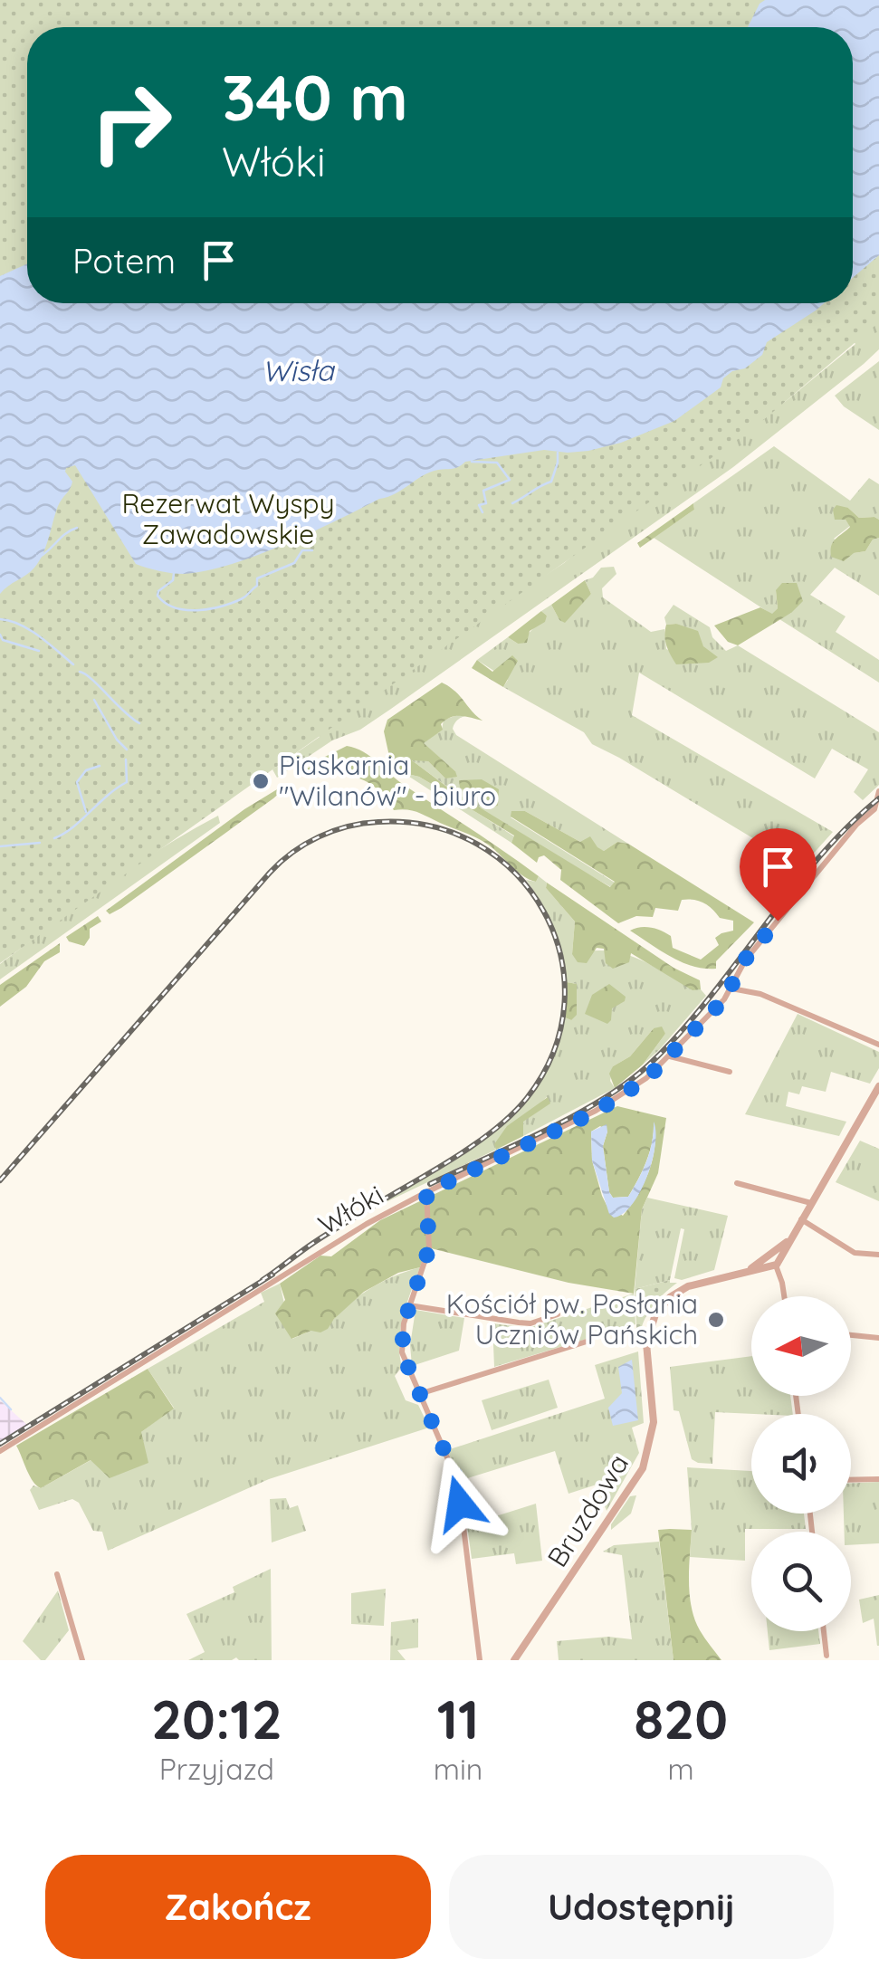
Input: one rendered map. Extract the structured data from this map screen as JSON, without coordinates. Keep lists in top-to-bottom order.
{
  "streets": {
    "street": ["Włóki", "Bruzdowa"]
  },
  "water": ["Wisła"],
  "parks": ["Rezerwat Wyspy Zawadowskie"],
  "places": ["Piaskarnia \"Wilanów\" - biuro", "Kościół pw. Posłania Uczniów Pańskich"],
  "north": "left",
  "page": {
    "turn": ["340 m", "Włóki"],
    "then": "Potem",
    "eta": [
      "20:12",
      "Przyjazd",
      "11",
      "min",
      "820",
      "m"
    ],
    "buttons": ["Zakończ", "Udostępnij"]
  }
}
